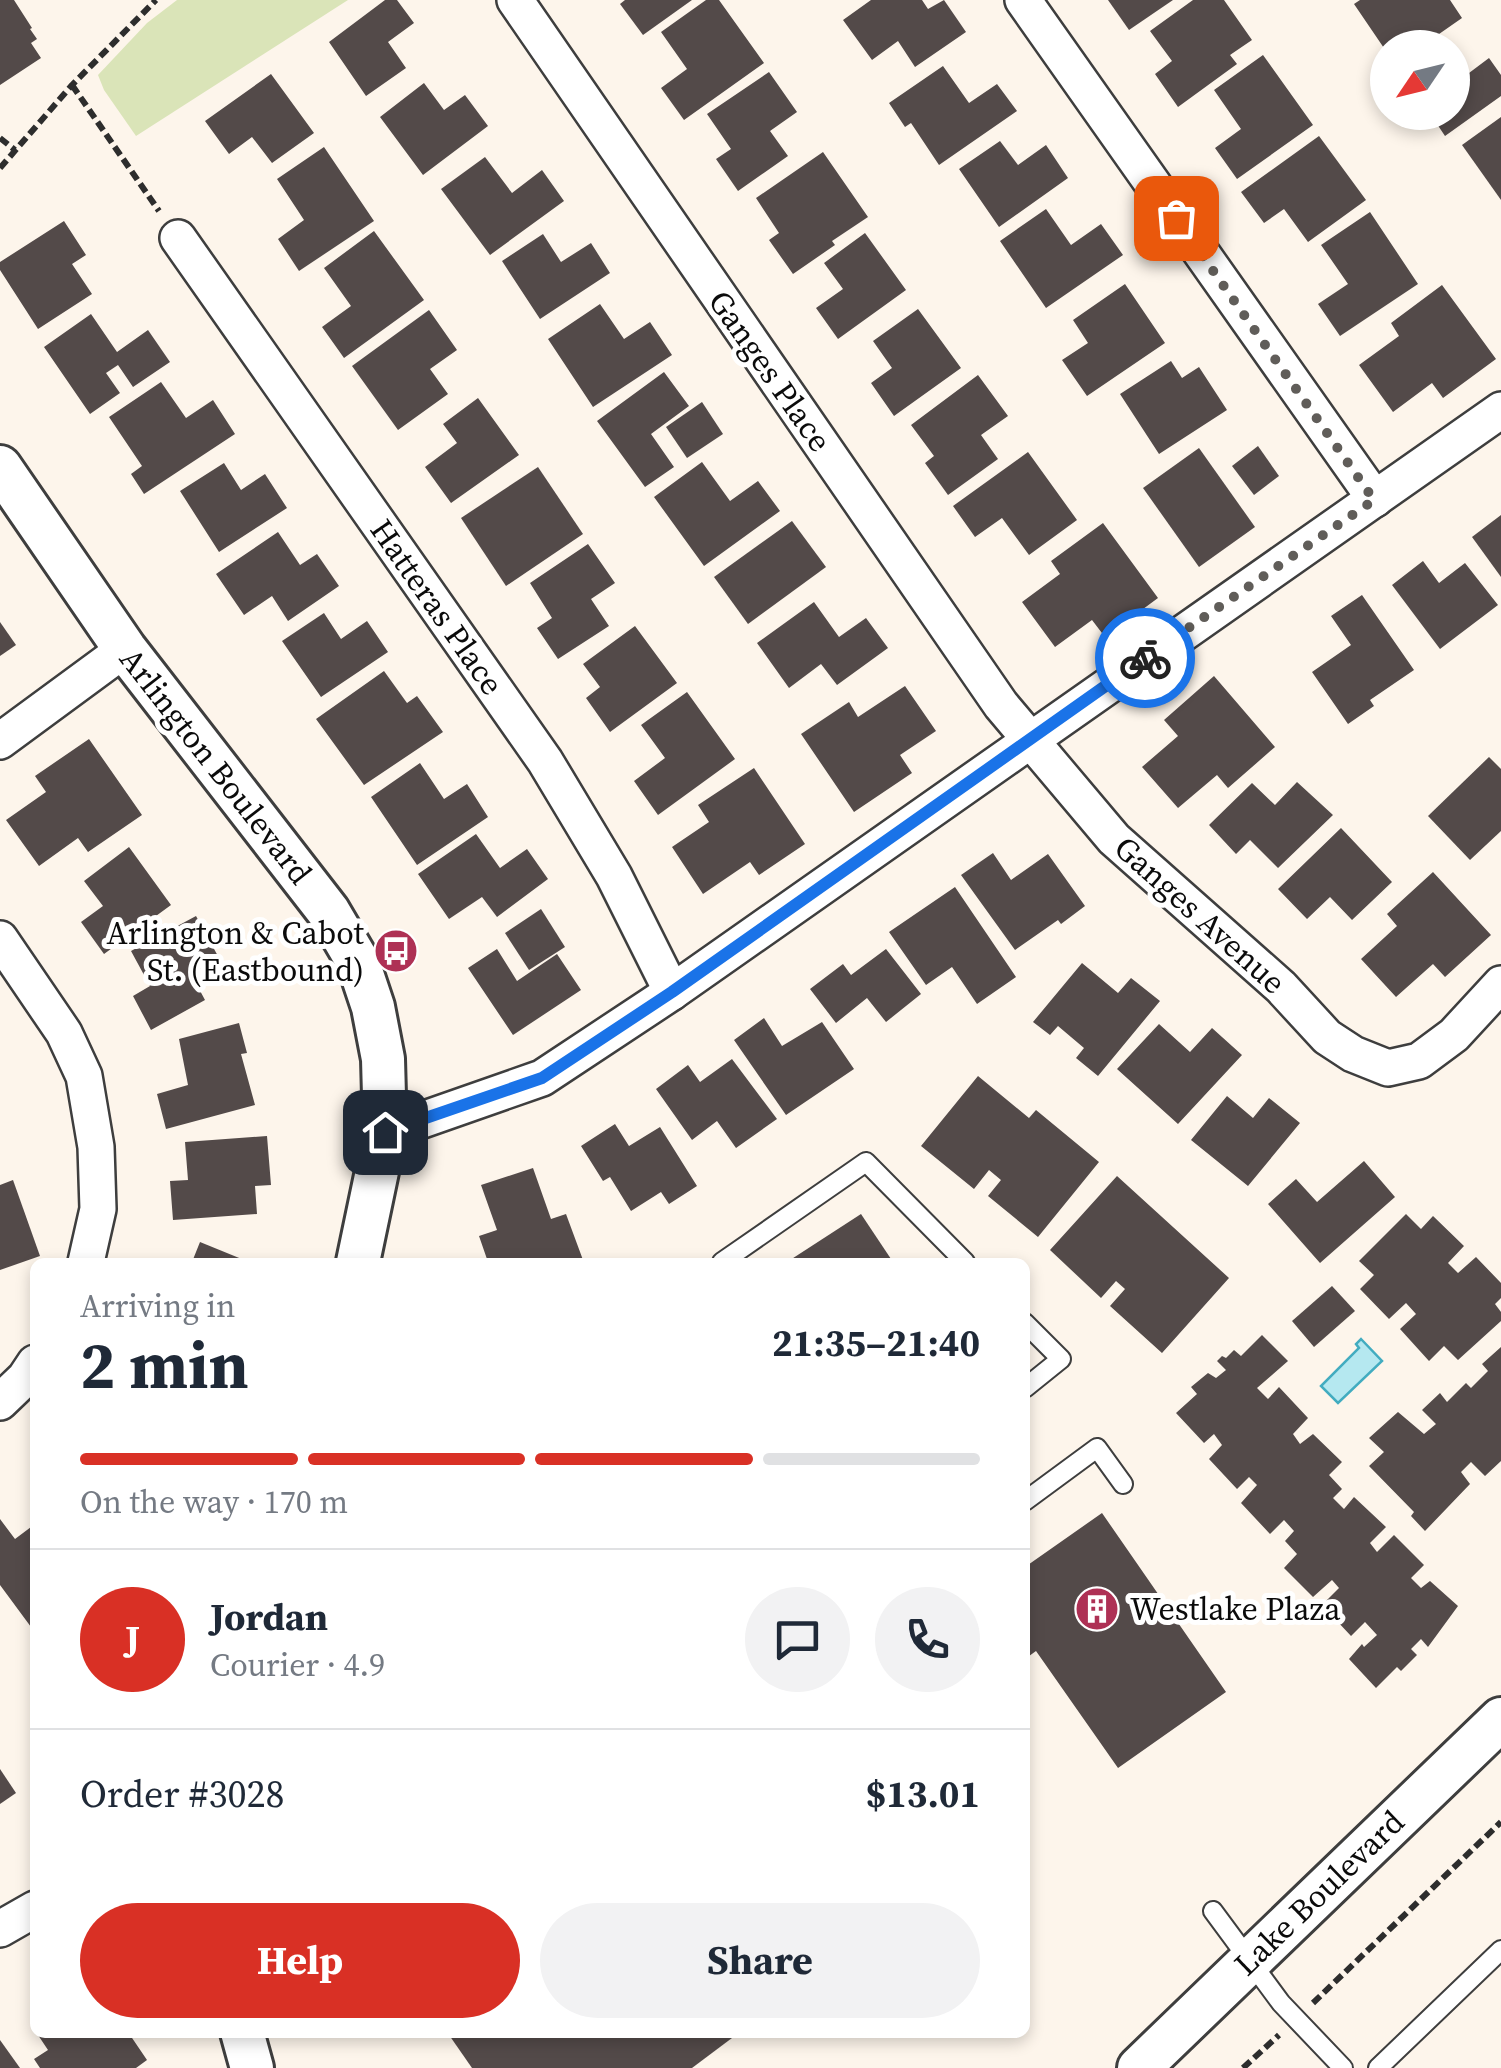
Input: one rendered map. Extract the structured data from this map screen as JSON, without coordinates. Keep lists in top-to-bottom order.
{
  "streets": {
    "street": [
      "Ganges Place",
      "Hatteras Place",
      "Arlington Boulevard",
      "Ganges Avenue",
      "Lake Boulevard"
    ]
  },
  "crossings": [
    ["Ganges Place", "Ganges Avenue"]
  ],
  "places": {
    "bus stop": ["Arlington & Cabot St. (Eastbound)"],
    "building": ["Westlake Plaza"]
  },
  "north": "bottom left",
  "page": {
    "heading": ["2 min", "Arriving in", "21:35–21:40"],
    "panel": [
      "Jordan",
      "Courier · 4.9",
      "Order #3028",
      "$13.01"
    ],
    "bar": "On the way · 170 m",
    "round": "J",
    "buttons": ["Help", "Share"]
  }
}
